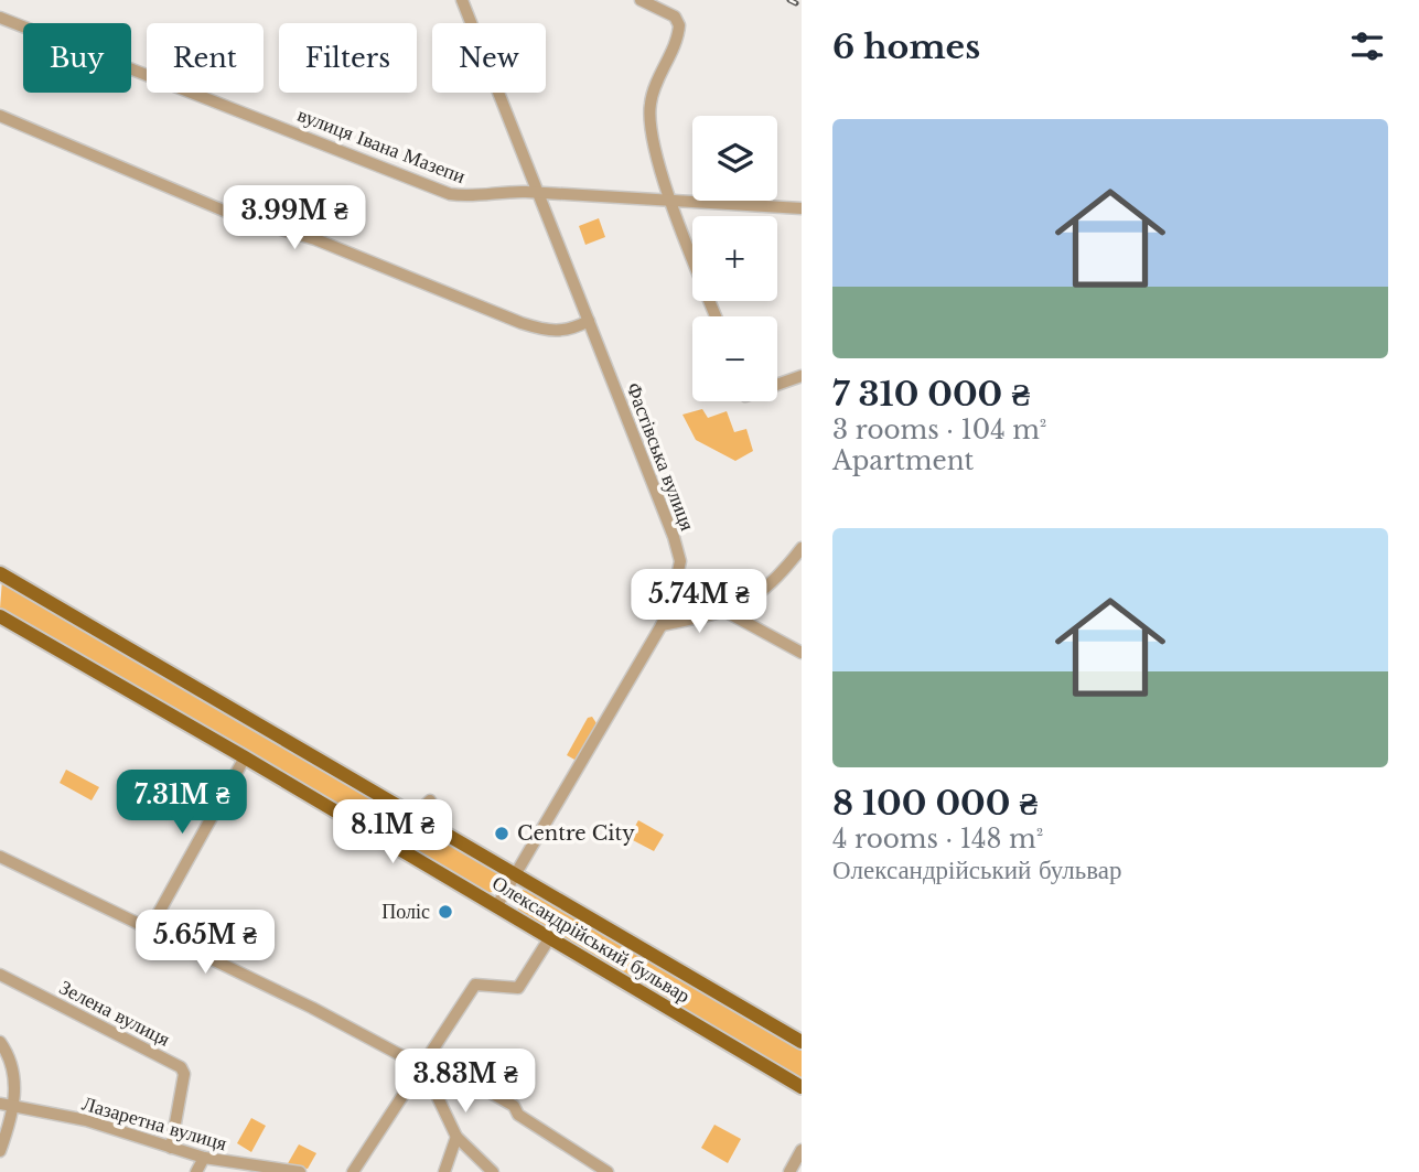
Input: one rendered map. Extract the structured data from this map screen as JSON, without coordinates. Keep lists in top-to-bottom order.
{
  "streets": {
    "main road": ["Олександрійський бульвар"],
    "street": [
      "вулиця Івана Мазепи",
      "Фастівська вулиця",
      "Зелена вулиця",
      "Лазаретна вулиця"
    ]
  },
  "crossings": [
    ["вулиця Івана Мазепи", "Фастівська вулиця"],
    ["Фастівська вулиця", "Олександрійський бульвар"],
    ["Зелена вулиця", "Лазаретна вулиця"]
  ],
  "places": ["Centre City", "Поліс"],
  "page": {
    "heading": "6 homes",
    "chip": [
      "Buy",
      "Rent",
      "Filters",
      "New"
    ],
    "list": [
      {
        "name": "7 310 000 ₴",
        "note": "3 rooms · 104 m² · Apartment"
      },
      {
        "name": "8 100 000 ₴",
        "note": "4 rooms · 148 m² · Олександрійський бульвар"
      }
    ],
    "map_buttons": ["+", "−"],
    "price": [
      "3.99M ₴",
      "5.74M ₴",
      "7.31M ₴",
      "8.1M ₴",
      "5.65M ₴",
      "3.83M ₴"
    ]
  }
}
